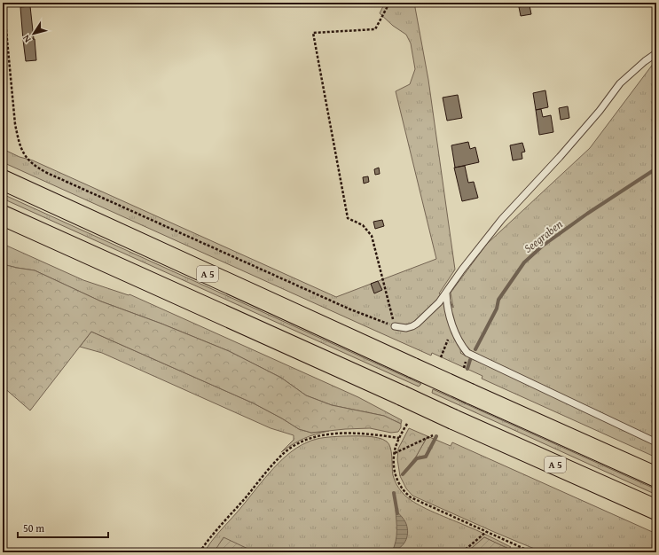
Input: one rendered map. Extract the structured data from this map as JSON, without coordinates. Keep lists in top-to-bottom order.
{
  "streets": {
    "highway": ["A 5"]
  },
  "water": ["Seegraben"],
  "scale_bar": "50 m",
  "north": "bottom left"
}
